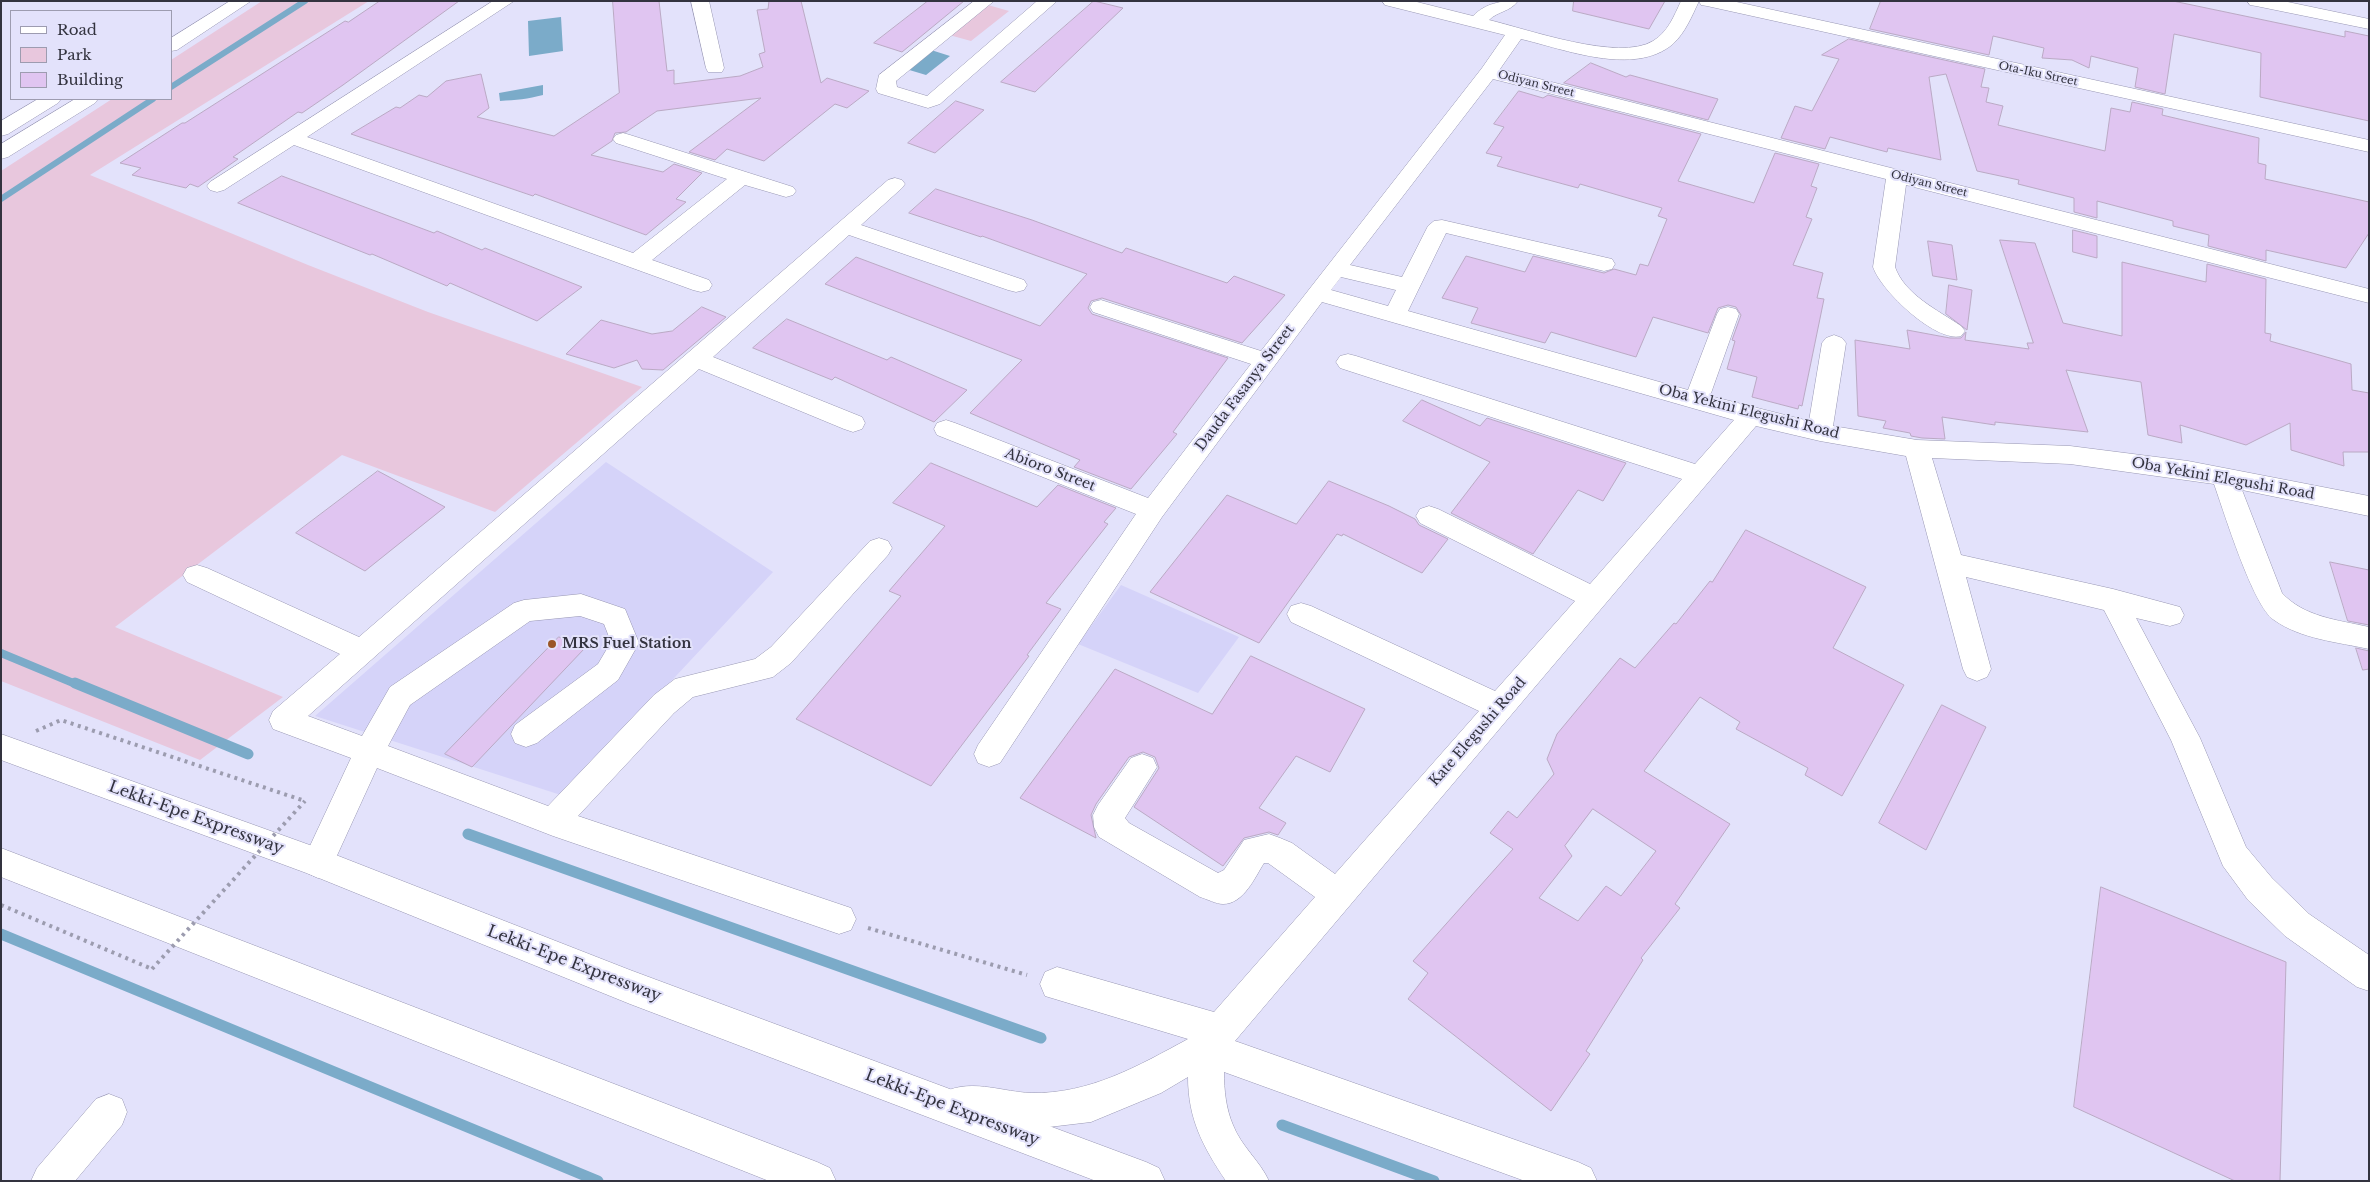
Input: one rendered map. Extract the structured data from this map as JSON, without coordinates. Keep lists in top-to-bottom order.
{
  "streets": {
    "main road": [
      "Ota-Iku Street",
      "Odiyan Street",
      "Dauda Fasanya Street",
      "Oba Yekini Elegushi Road",
      "Abioro Street",
      "Kate Elegushi Road",
      "Lekki-Epe Expressway"
    ]
  },
  "crossings": [
    ["Odiyan Street", "Dauda Fasanya Street"],
    ["Dauda Fasanya Street", "Oba Yekini Elegushi Road"],
    ["Dauda Fasanya Street", "Abioro Street"],
    ["Oba Yekini Elegushi Road", "Kate Elegushi Road"],
    ["Kate Elegushi Road", "Lekki-Epe Expressway"]
  ],
  "places": ["MRS Fuel Station"],
  "legend": ["Road", "Park", "Building"]
}
